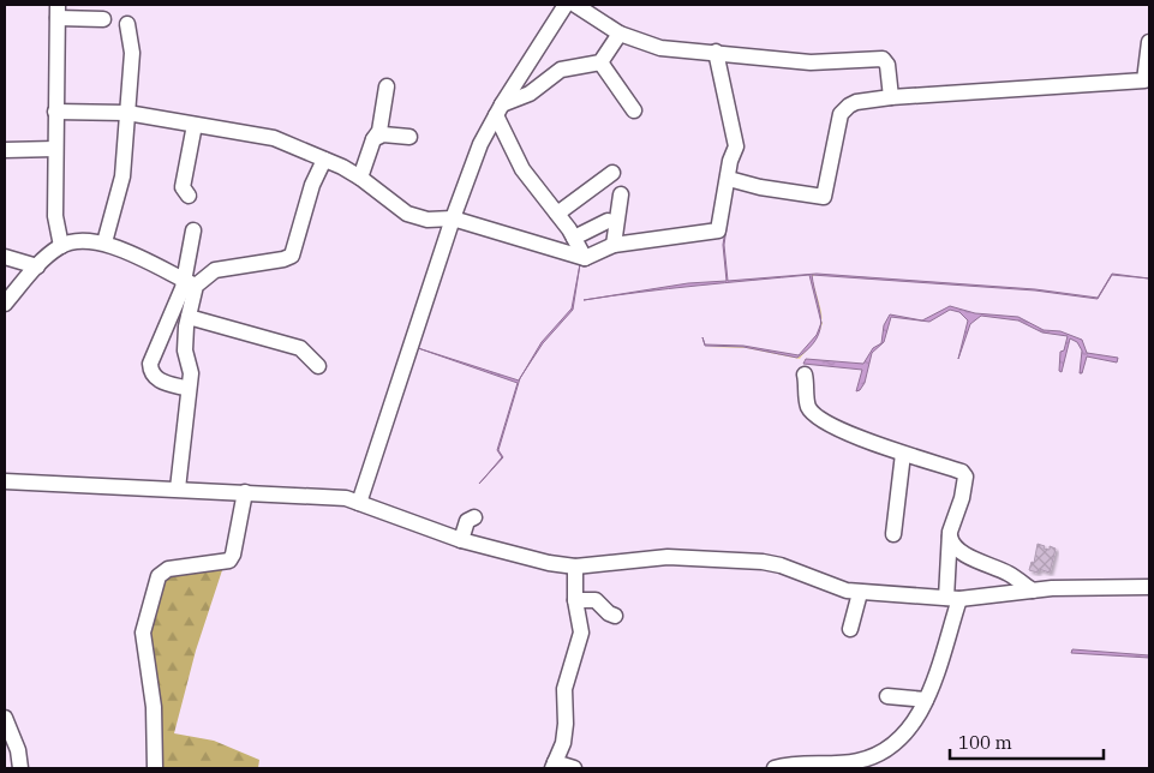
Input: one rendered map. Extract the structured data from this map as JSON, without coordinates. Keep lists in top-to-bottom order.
{
  "scale_bar": "100 m"
}
